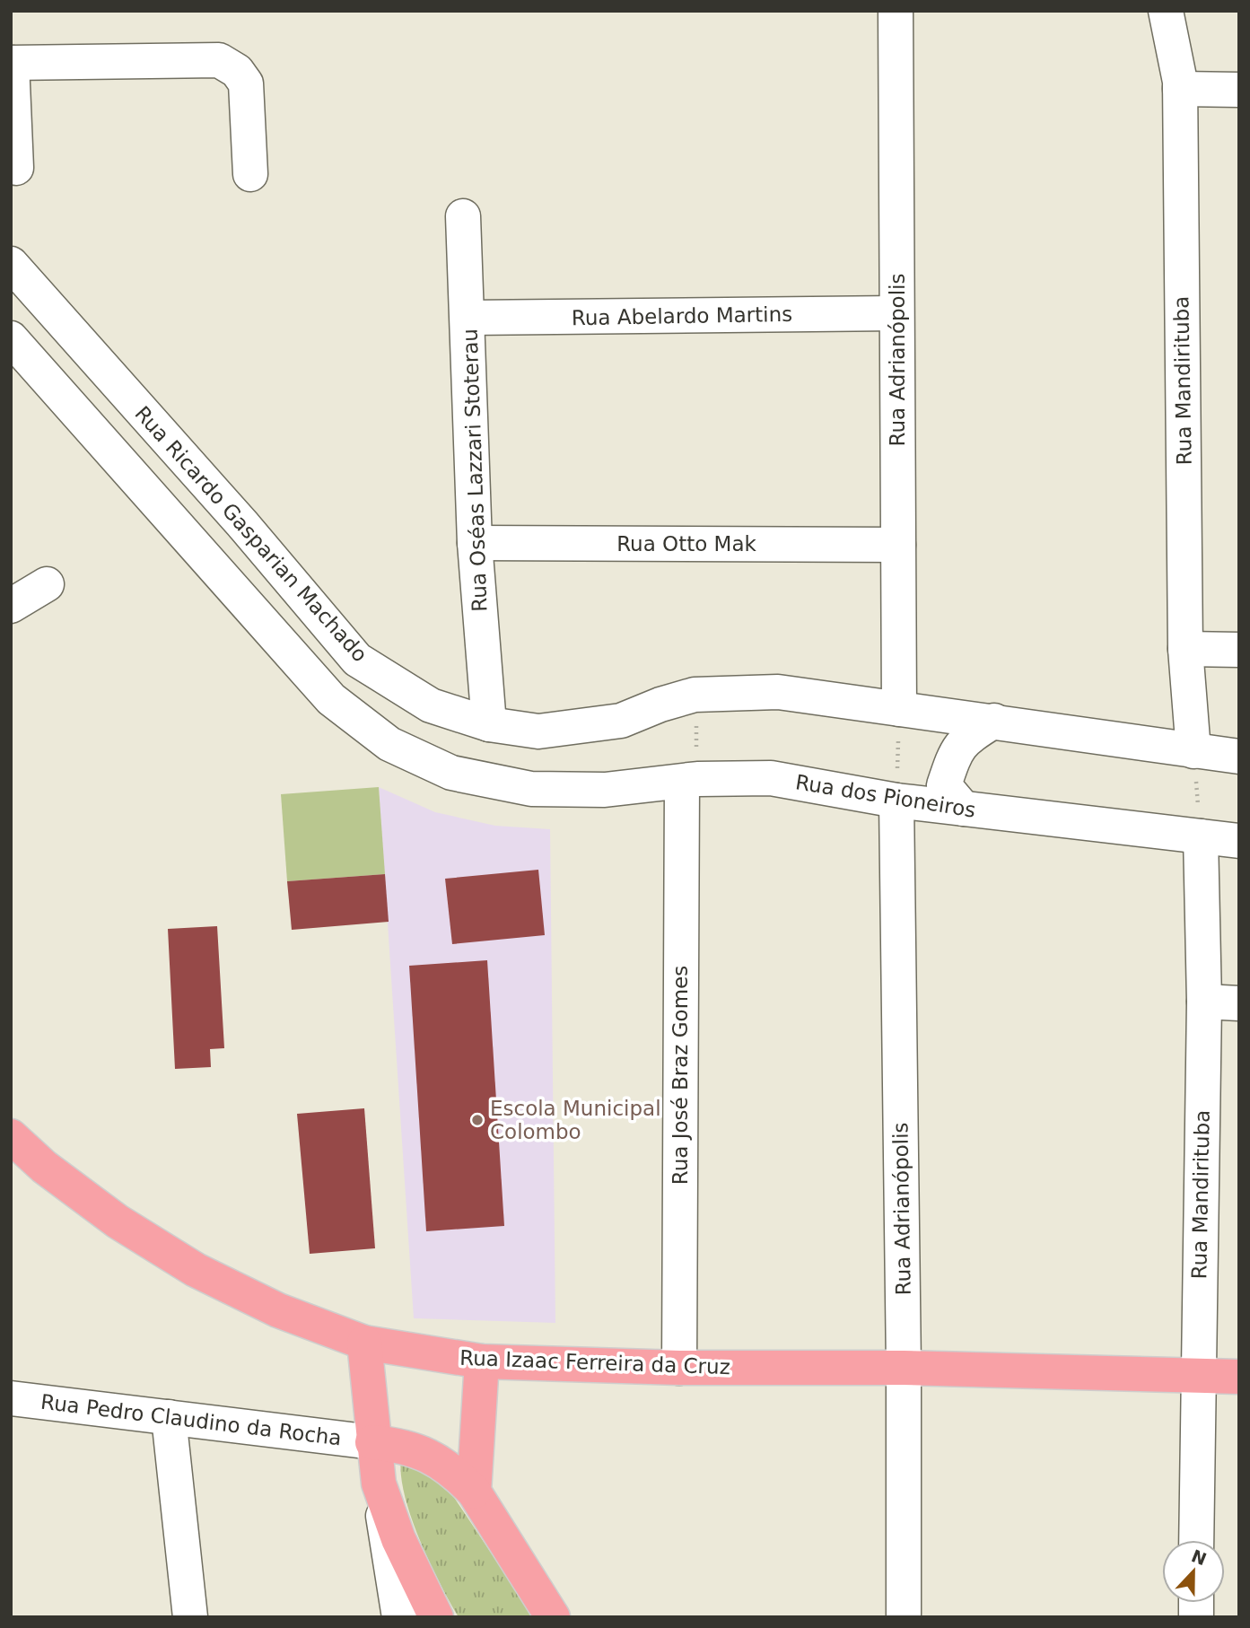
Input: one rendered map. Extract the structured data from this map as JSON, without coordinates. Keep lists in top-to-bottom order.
{
  "streets": {
    "main road": ["Rua Izaac Ferreira da Cruz"],
    "street": [
      "Rua Abelardo Martins",
      "Rua Adrianópolis",
      "Rua Mandirituba",
      "Rua Oséas Lazzari Stoterau",
      "Rua Ricardo Gasparian Machado",
      "Rua Otto Mak",
      "Rua dos Pioneiros",
      "Rua José Braz Gomes",
      "Rua Pedro Claudino da Rocha"
    ]
  },
  "crossings": [
    ["Rua Abelardo Martins", "Rua Adrianópolis"],
    ["Rua Abelardo Martins", "Rua Oséas Lazzari Stoterau"],
    ["Rua Adrianópolis", "Rua Otto Mak"],
    ["Rua Adrianópolis", "Rua dos Pioneiros"],
    ["Rua Adrianópolis", "Rua Izaac Ferreira da Cruz"],
    ["Rua Mandirituba", "Rua dos Pioneiros"],
    ["Rua Mandirituba", "Rua Izaac Ferreira da Cruz"],
    ["Rua Oséas Lazzari Stoterau", "Rua Ricardo Gasparian Machado"],
    ["Rua Oséas Lazzari Stoterau", "Rua Otto Mak"],
    ["Rua dos Pioneiros", "Rua José Braz Gomes"],
    ["Rua José Braz Gomes", "Rua Izaac Ferreira da Cruz"]
  ],
  "places": ["Escola Municipal Colombo"],
  "north": "top"
}
